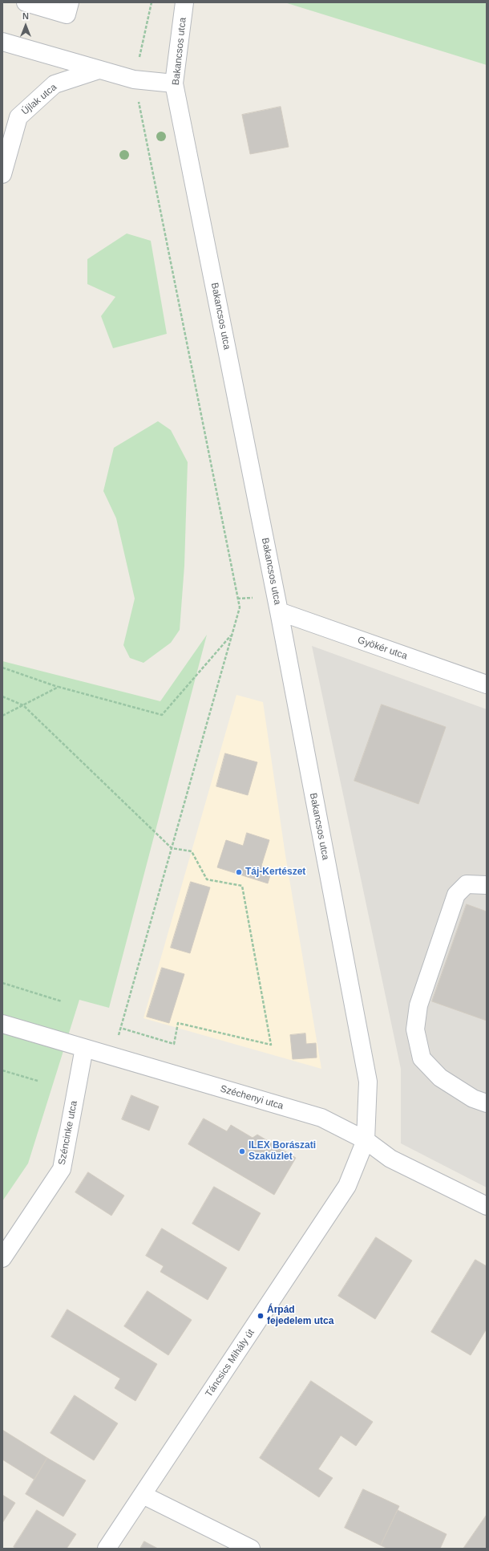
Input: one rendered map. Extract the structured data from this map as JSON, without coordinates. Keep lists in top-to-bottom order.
{
  "streets": {
    "street": [
      "Bakancsos utca",
      "Újlak utca",
      "Gyökér utca",
      "Széchenyi utca",
      "Széncinke utca",
      "Táncsics Mihály út"
    ]
  },
  "crossings": [
    ["Bakancsos utca", "Gyökér utca"],
    ["Bakancsos utca", "Széchenyi utca"],
    ["Bakancsos utca", "Táncsics Mihály út"],
    ["Széchenyi utca", "Széncinke utca"],
    ["Széchenyi utca", "Táncsics Mihály út"]
  ],
  "places": ["Táj-Kertészet", "ILEX Borászati Szaküzlet", "Árpád fejedelem utca"],
  "north": "top"
}
